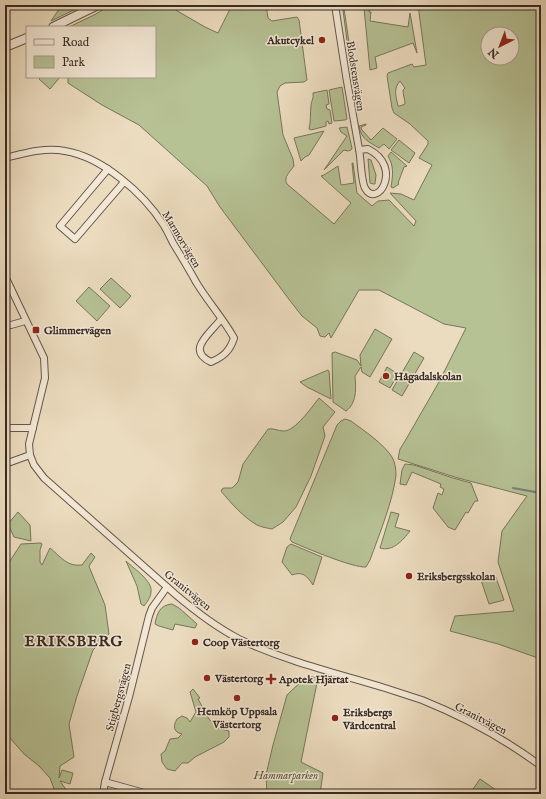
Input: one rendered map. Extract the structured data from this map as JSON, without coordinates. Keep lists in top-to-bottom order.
{
  "streets": {
    "street": [
      "Blodstensvägen",
      "Marmorvägen",
      "Granitvägen",
      "Stigbergsvägen"
    ]
  },
  "crossings": [
    ["Granitvägen", "Stigbergsvägen"]
  ],
  "districts": ["ERIKSBERG"],
  "parks": ["Hammarparken"],
  "places": {
    "other": [
      "Akutcykel",
      "Hågadalskolan",
      "Eriksbergsskolan",
      "Coop Västertorg",
      "Västertorg",
      "Hemköp Uppsala Västertorg",
      "Eriksbergs Vårdcentral"
    ],
    "transit": ["Glimmervägen"],
    "health": ["Apotek Hjärtat"]
  },
  "legend": ["Road", "Park"],
  "north": "bottom left"
}
